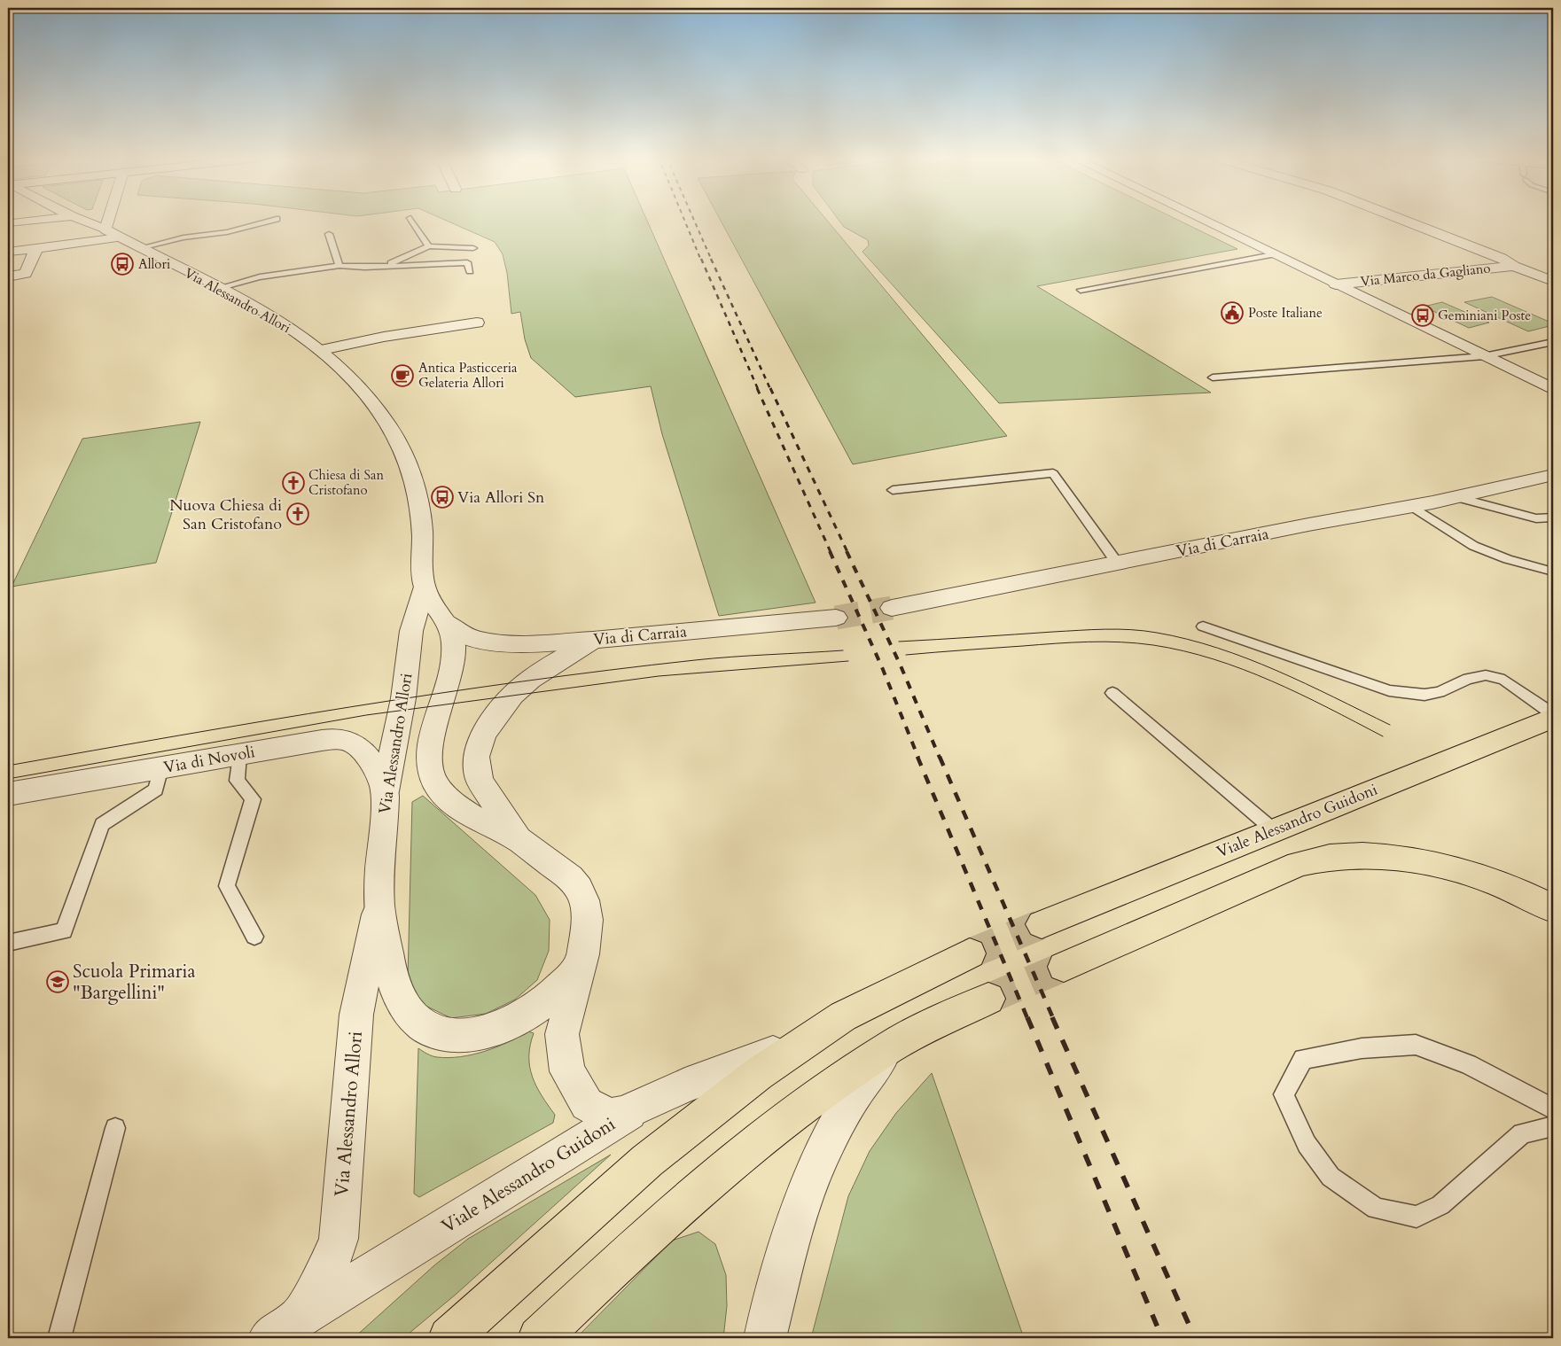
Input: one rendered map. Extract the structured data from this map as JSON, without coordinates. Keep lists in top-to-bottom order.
{
  "streets": {
    "main road": ["Viale Alessandro Guidoni"],
    "street": [
      "Via Marco da Gagliano",
      "Via Alessandro Allori",
      "Via di Carraia",
      "Via di Novoli"
    ]
  },
  "crossings": [
    ["Via Alessandro Allori", "Via di Carraia"],
    ["Via Alessandro Allori", "Via di Novoli"],
    ["Via Alessandro Allori", "Viale Alessandro Guidoni"]
  ],
  "places": {
    "bus stop": ["Allori", "Geminiani Poste", "Via Allori Sn"],
    "public building": ["Poste Italiane"],
    "cafe": ["Antica Pasticceria Gelateria Allori"],
    "church": ["Chiesa di San Cristofano", "Nuova Chiesa di San Cristofano"],
    "school or university": ["Scuola Primaria \"Bargellini\""]
  }
}
